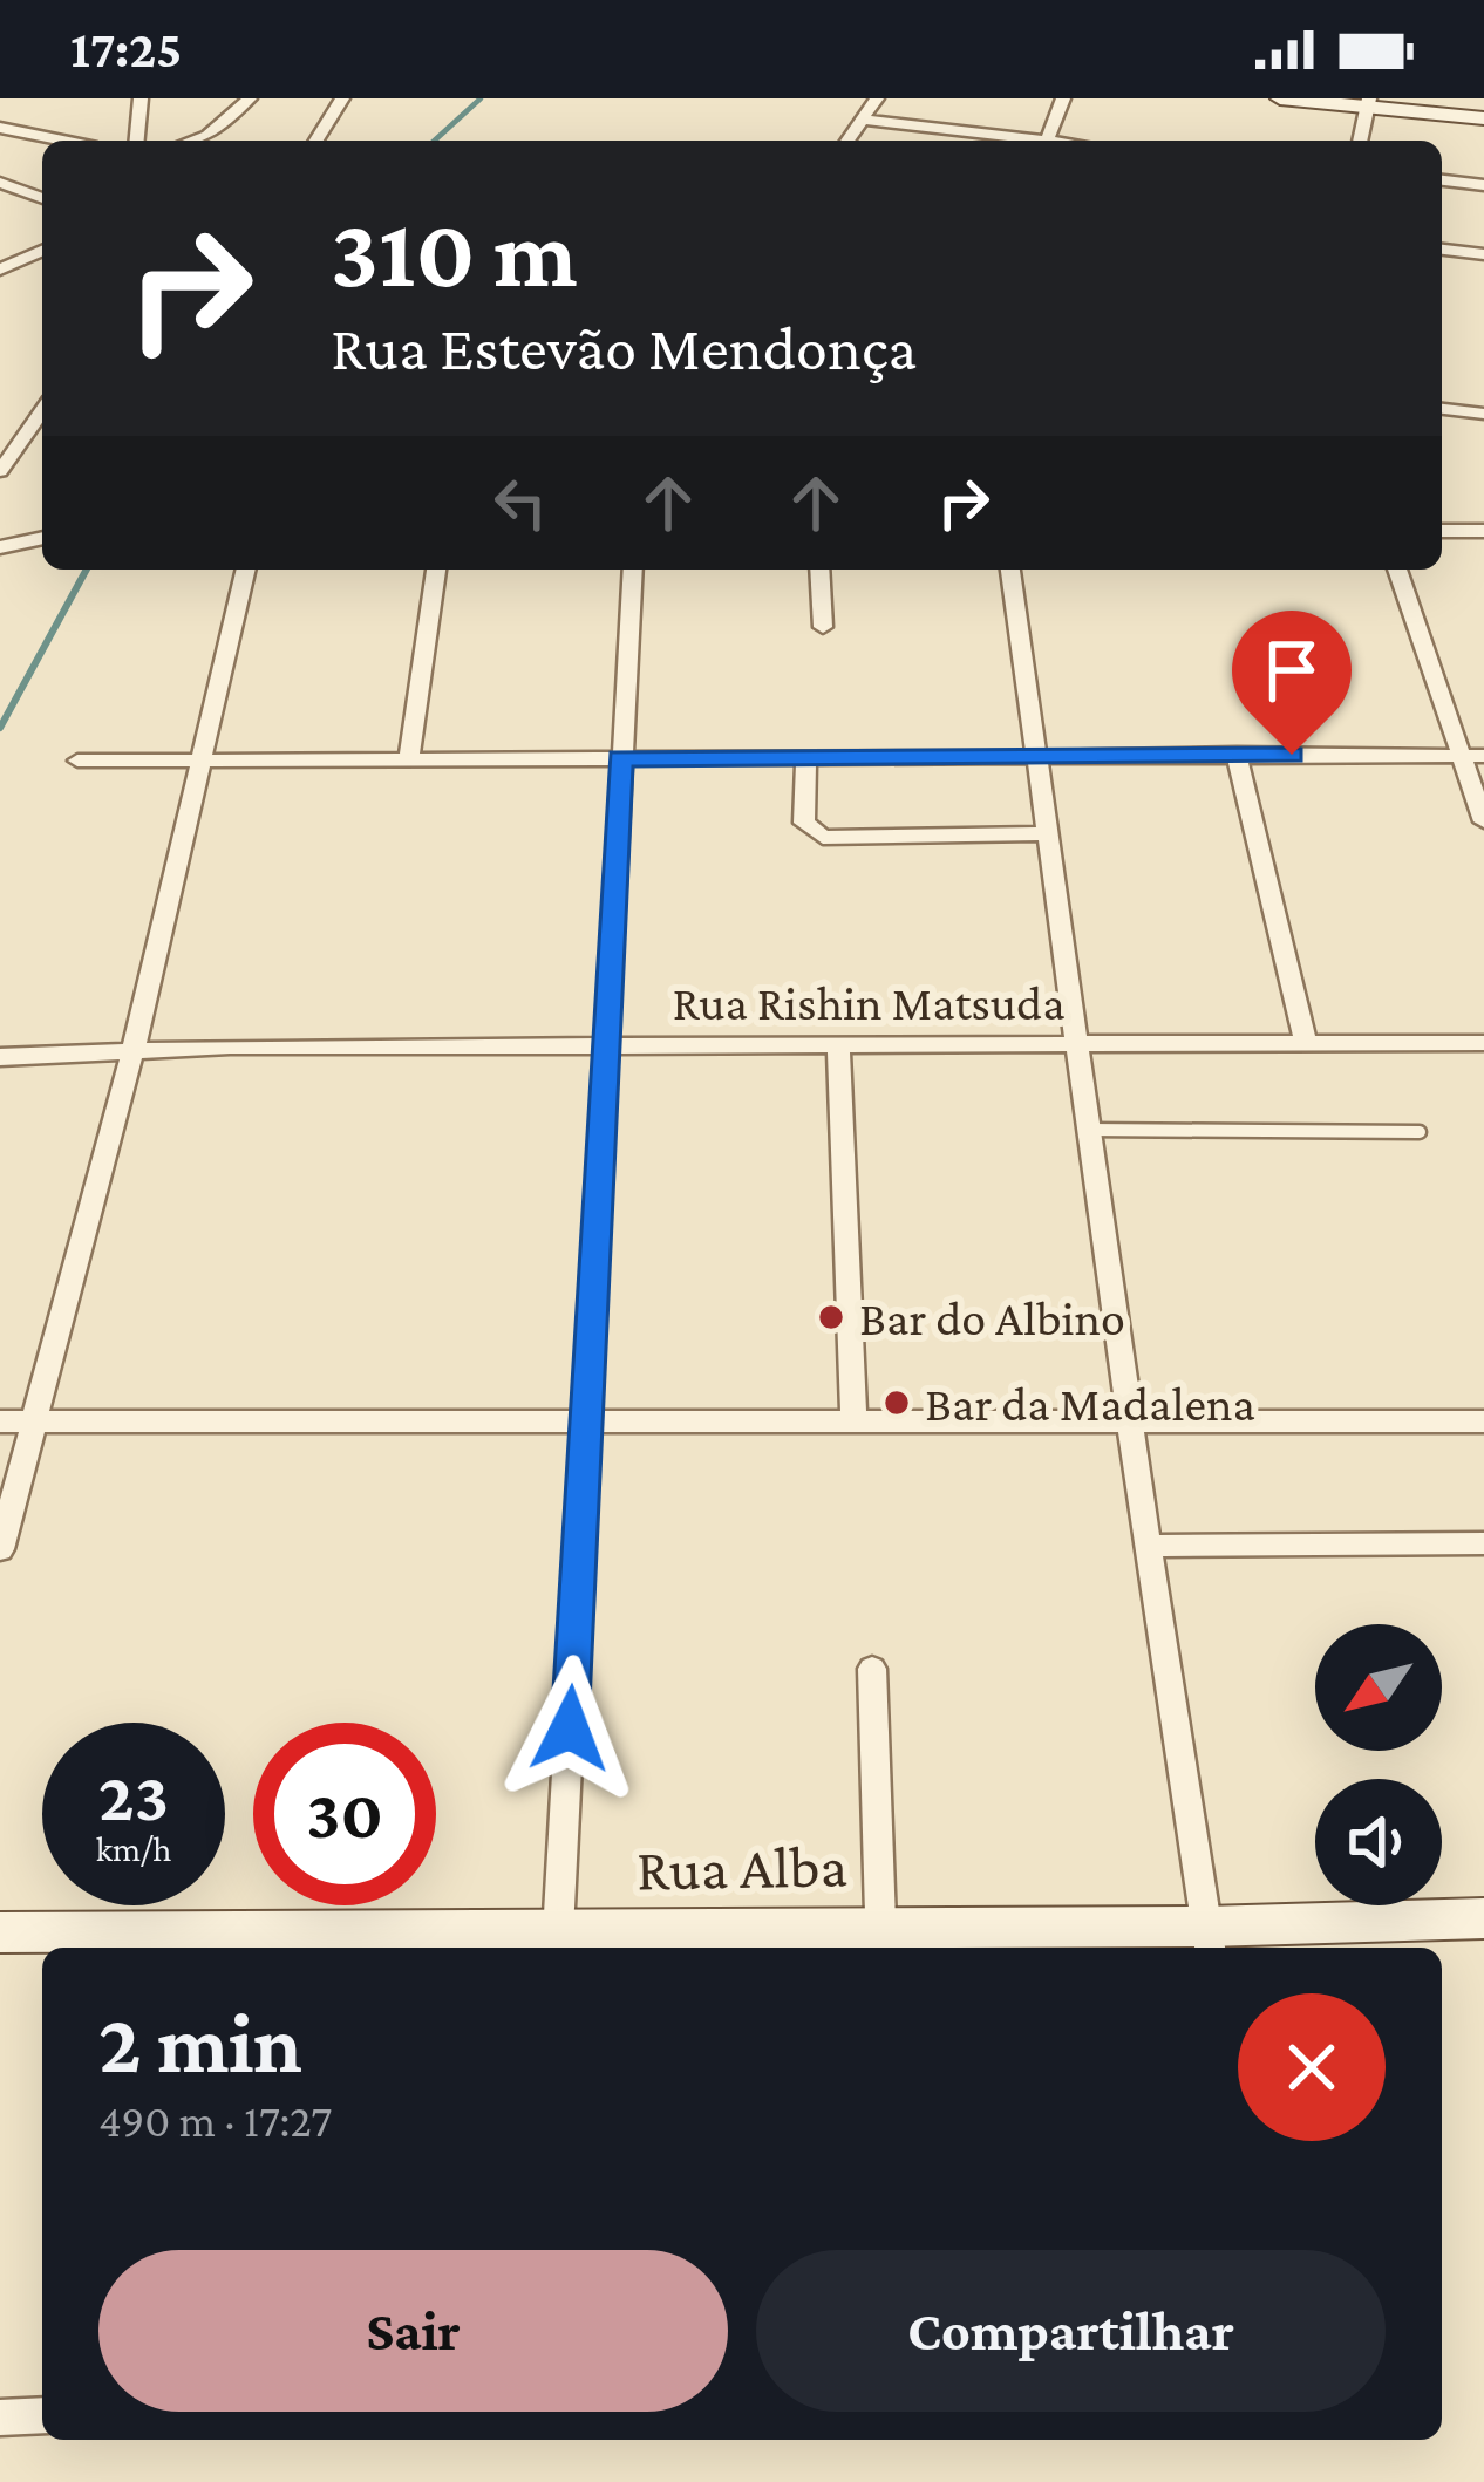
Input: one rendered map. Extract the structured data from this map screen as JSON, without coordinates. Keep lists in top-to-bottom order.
{
  "streets": {
    "street": ["Rua Rishin Matsuda", "Rua Alba"]
  },
  "places": ["Bar do Albino", "Bar da Madalena"],
  "north": "bottom left",
  "page": {
    "status": "17:25",
    "turn": ["310 m", "Rua Estevão Mendonça"],
    "speed": "23 km/h",
    "limit": "30",
    "heading": ["2 min", "490 m · 17:27"],
    "buttons": ["Sair", "Compartilhar"]
  }
}
